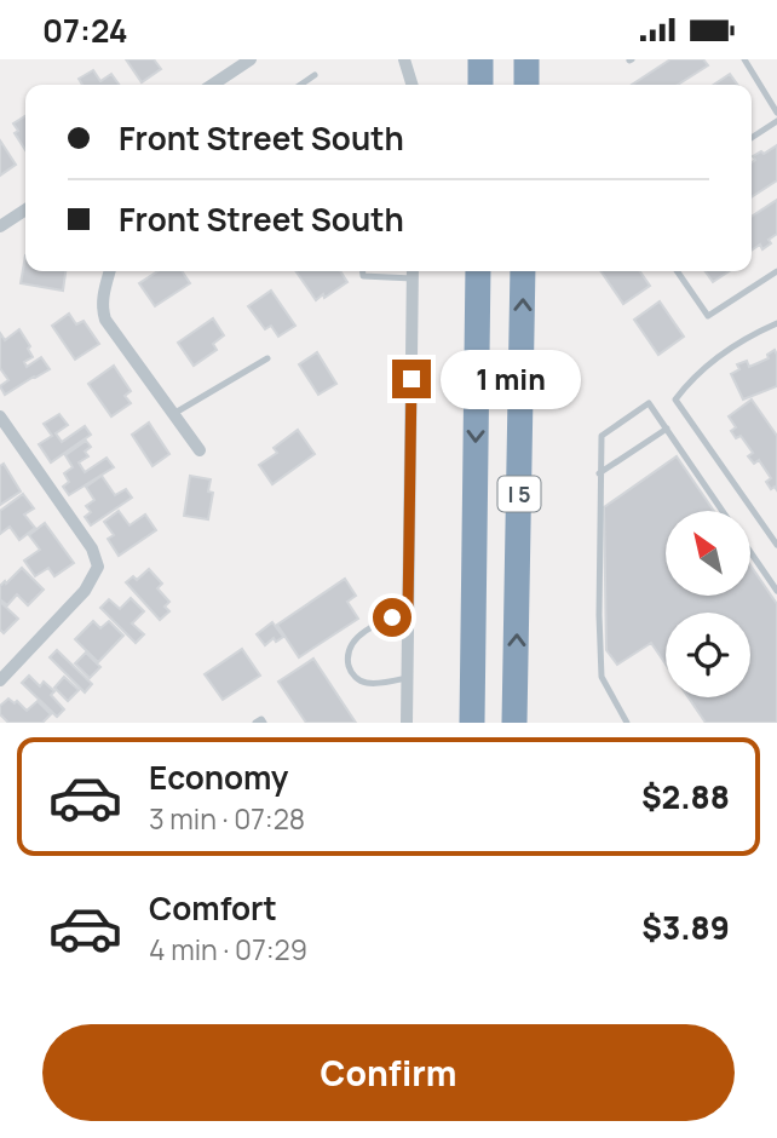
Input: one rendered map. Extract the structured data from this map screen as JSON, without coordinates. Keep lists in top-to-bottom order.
{
  "streets": {
    "highway": ["I 5"]
  },
  "north": "top left",
  "page": {
    "status": "07:24",
    "banner": ["Front Street South", "Front Street South"],
    "bubble": "1 min",
    "list": [
      {
        "name": "Economy",
        "note": "3 min · 07:28",
        "value": "$2.88"
      },
      {
        "name": "Comfort",
        "note": "4 min · 07:29",
        "value": "$3.89"
      }
    ],
    "buttons": "Confirm"
  }
}
